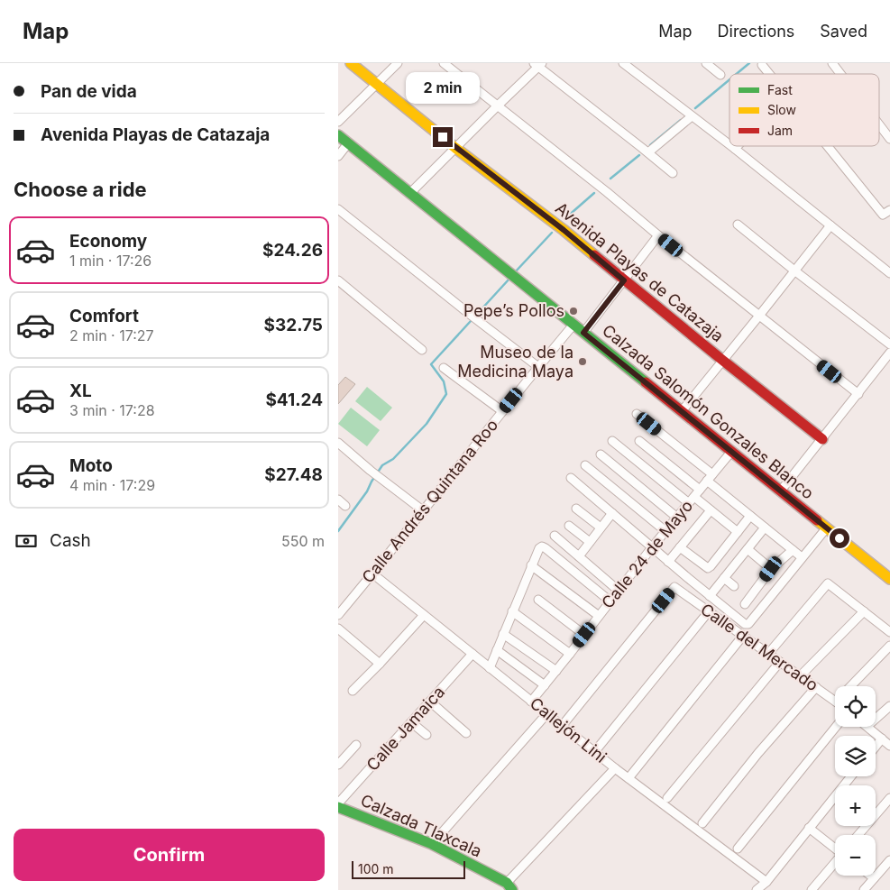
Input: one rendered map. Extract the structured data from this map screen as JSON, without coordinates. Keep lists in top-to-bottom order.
{
  "streets": {
    "street": [
      "Avenida Playas de Catazaja",
      "Calzada Salomón Gonzales Blanco",
      "Calle Andrés Quintana Roo",
      "Calle 24 de Mayo",
      "Calle del Mercado",
      "Calle Jamaica",
      "Callejón Lini",
      "Calzada Tlaxcala"
    ]
  },
  "crossings": [
    ["Calzada Salomón Gonzales Blanco", "Calle Andrés Quintana Roo"],
    ["Calzada Salomón Gonzales Blanco", "Calle 24 de Mayo"],
    ["Calle Andrés Quintana Roo", "Callejón Lini"],
    ["Calle 24 de Mayo", "Calle del Mercado"],
    ["Calle 24 de Mayo", "Callejón Lini"],
    ["Calle del Mercado", "Callejón Lini"],
    ["Calle Jamaica", "Callejón Lini"],
    ["Calle Jamaica", "Calzada Tlaxcala"]
  ],
  "places": ["Pepe’s Pollos", "Museo de la Medicina Maya"],
  "legend": ["Fast", "Slow", "Jam"],
  "scale_bar": "100 m",
  "page": {
    "header": "Map",
    "nav": ["Map", "Directions", "Saved"],
    "banner": ["Pan de vida", "Avenida Playas de Catazaja"],
    "bubble": "2 min",
    "heading": "Choose a ride",
    "list": [
      {
        "name": "Economy",
        "note": "1 min · 17:26",
        "value": "$24.26"
      },
      {
        "name": "Comfort",
        "note": "2 min · 17:27",
        "value": "$32.75"
      },
      {
        "name": "XL",
        "note": "3 min · 17:28",
        "value": "$41.24"
      },
      {
        "name": "Moto",
        "note": "4 min · 17:29",
        "value": "$27.48"
      }
    ],
    "pay": ["Cash", "550 m"],
    "map_buttons": ["+", "−"],
    "buttons": "Confirm",
    "scale": "100 m"
  }
}
